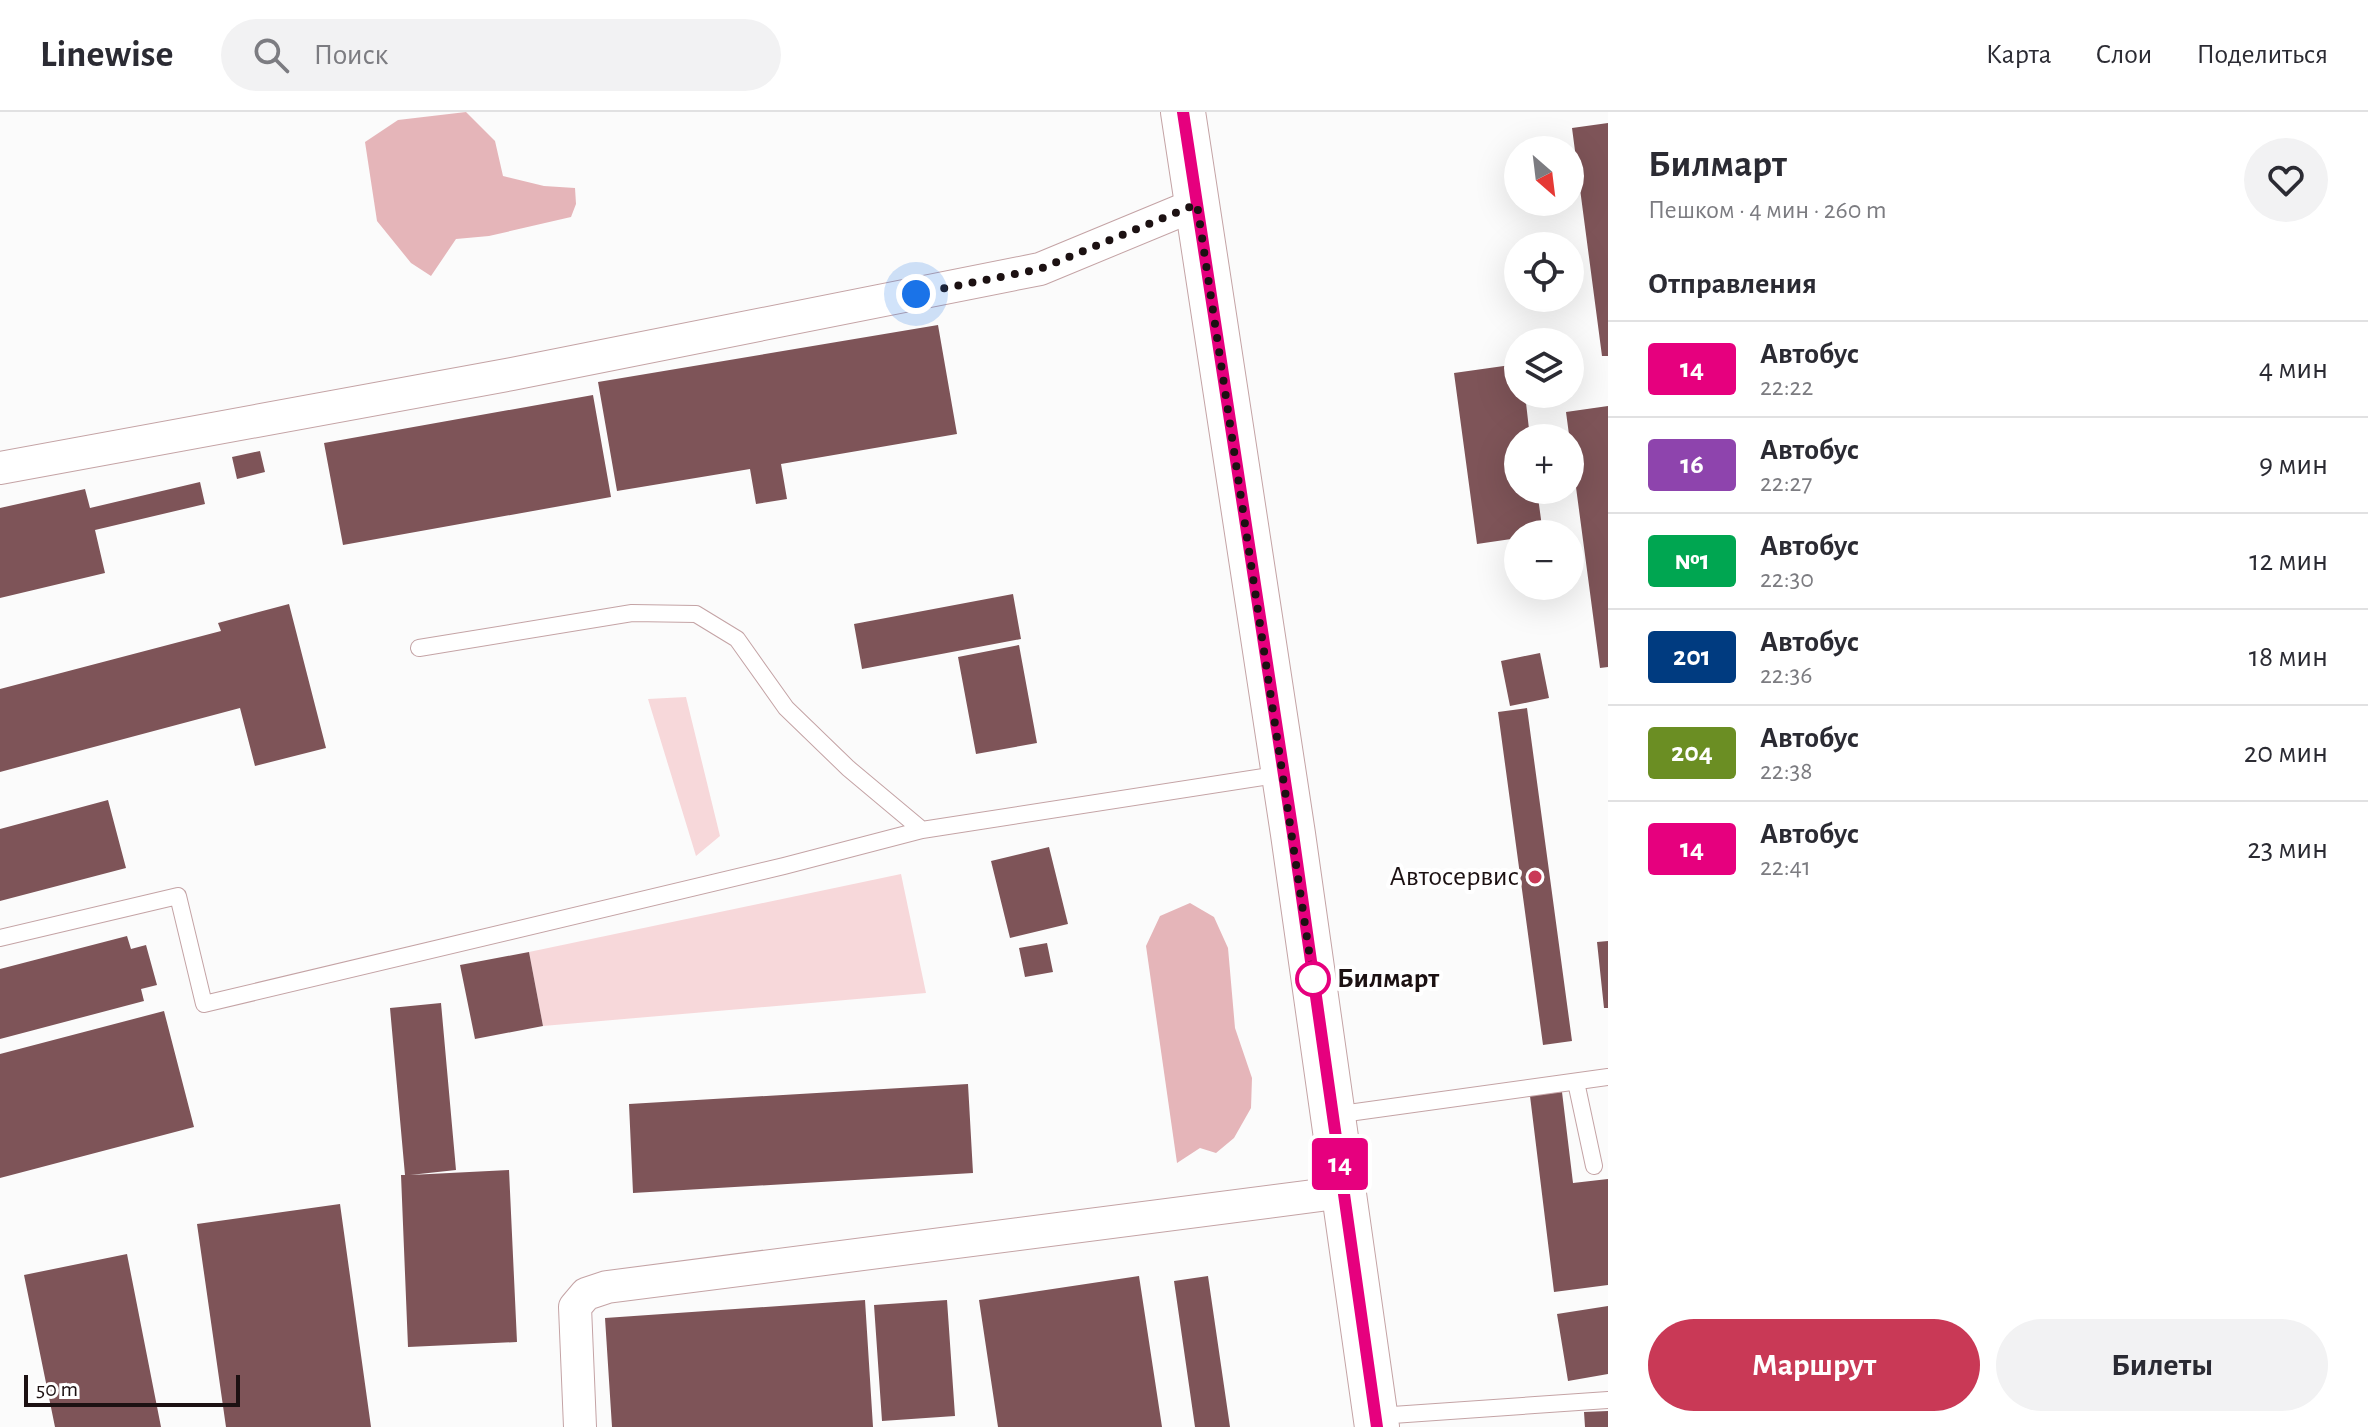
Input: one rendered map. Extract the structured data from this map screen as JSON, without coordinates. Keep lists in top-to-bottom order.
{
  "places": ["Автосервис", "Билмарт"],
  "lines": ["bus line 14"],
  "scale_bar": "50 m",
  "north": "bottom right",
  "page": {
    "header": "Linewise",
    "search": "Поиск",
    "nav": ["Карта", "Слои", "Поделиться"],
    "on_map": "14",
    "heading": [
      ["Билмарт", "Пешком · 4 мин · 260 m"],
      "Отправления"
    ],
    "map_buttons": ["+", "−"],
    "list": [
      {
        "mark": "14",
        "name": "Автобус",
        "note": "22:22",
        "value": "4 мин"
      },
      {
        "mark": "16",
        "name": "Автобус",
        "note": "22:27",
        "value": "9 мин"
      },
      {
        "mark": "№1",
        "name": "Автобус",
        "note": "22:30",
        "value": "12 мин"
      },
      {
        "mark": "201",
        "name": "Автобус",
        "note": "22:36",
        "value": "18 мин"
      },
      {
        "mark": "204",
        "name": "Автобус",
        "note": "22:38",
        "value": "20 мин"
      },
      {
        "mark": "14",
        "name": "Автобус",
        "note": "22:41",
        "value": "23 мин"
      }
    ],
    "buttons": ["Маршрут", "Билеты"],
    "scale": "50 m"
  }
}
